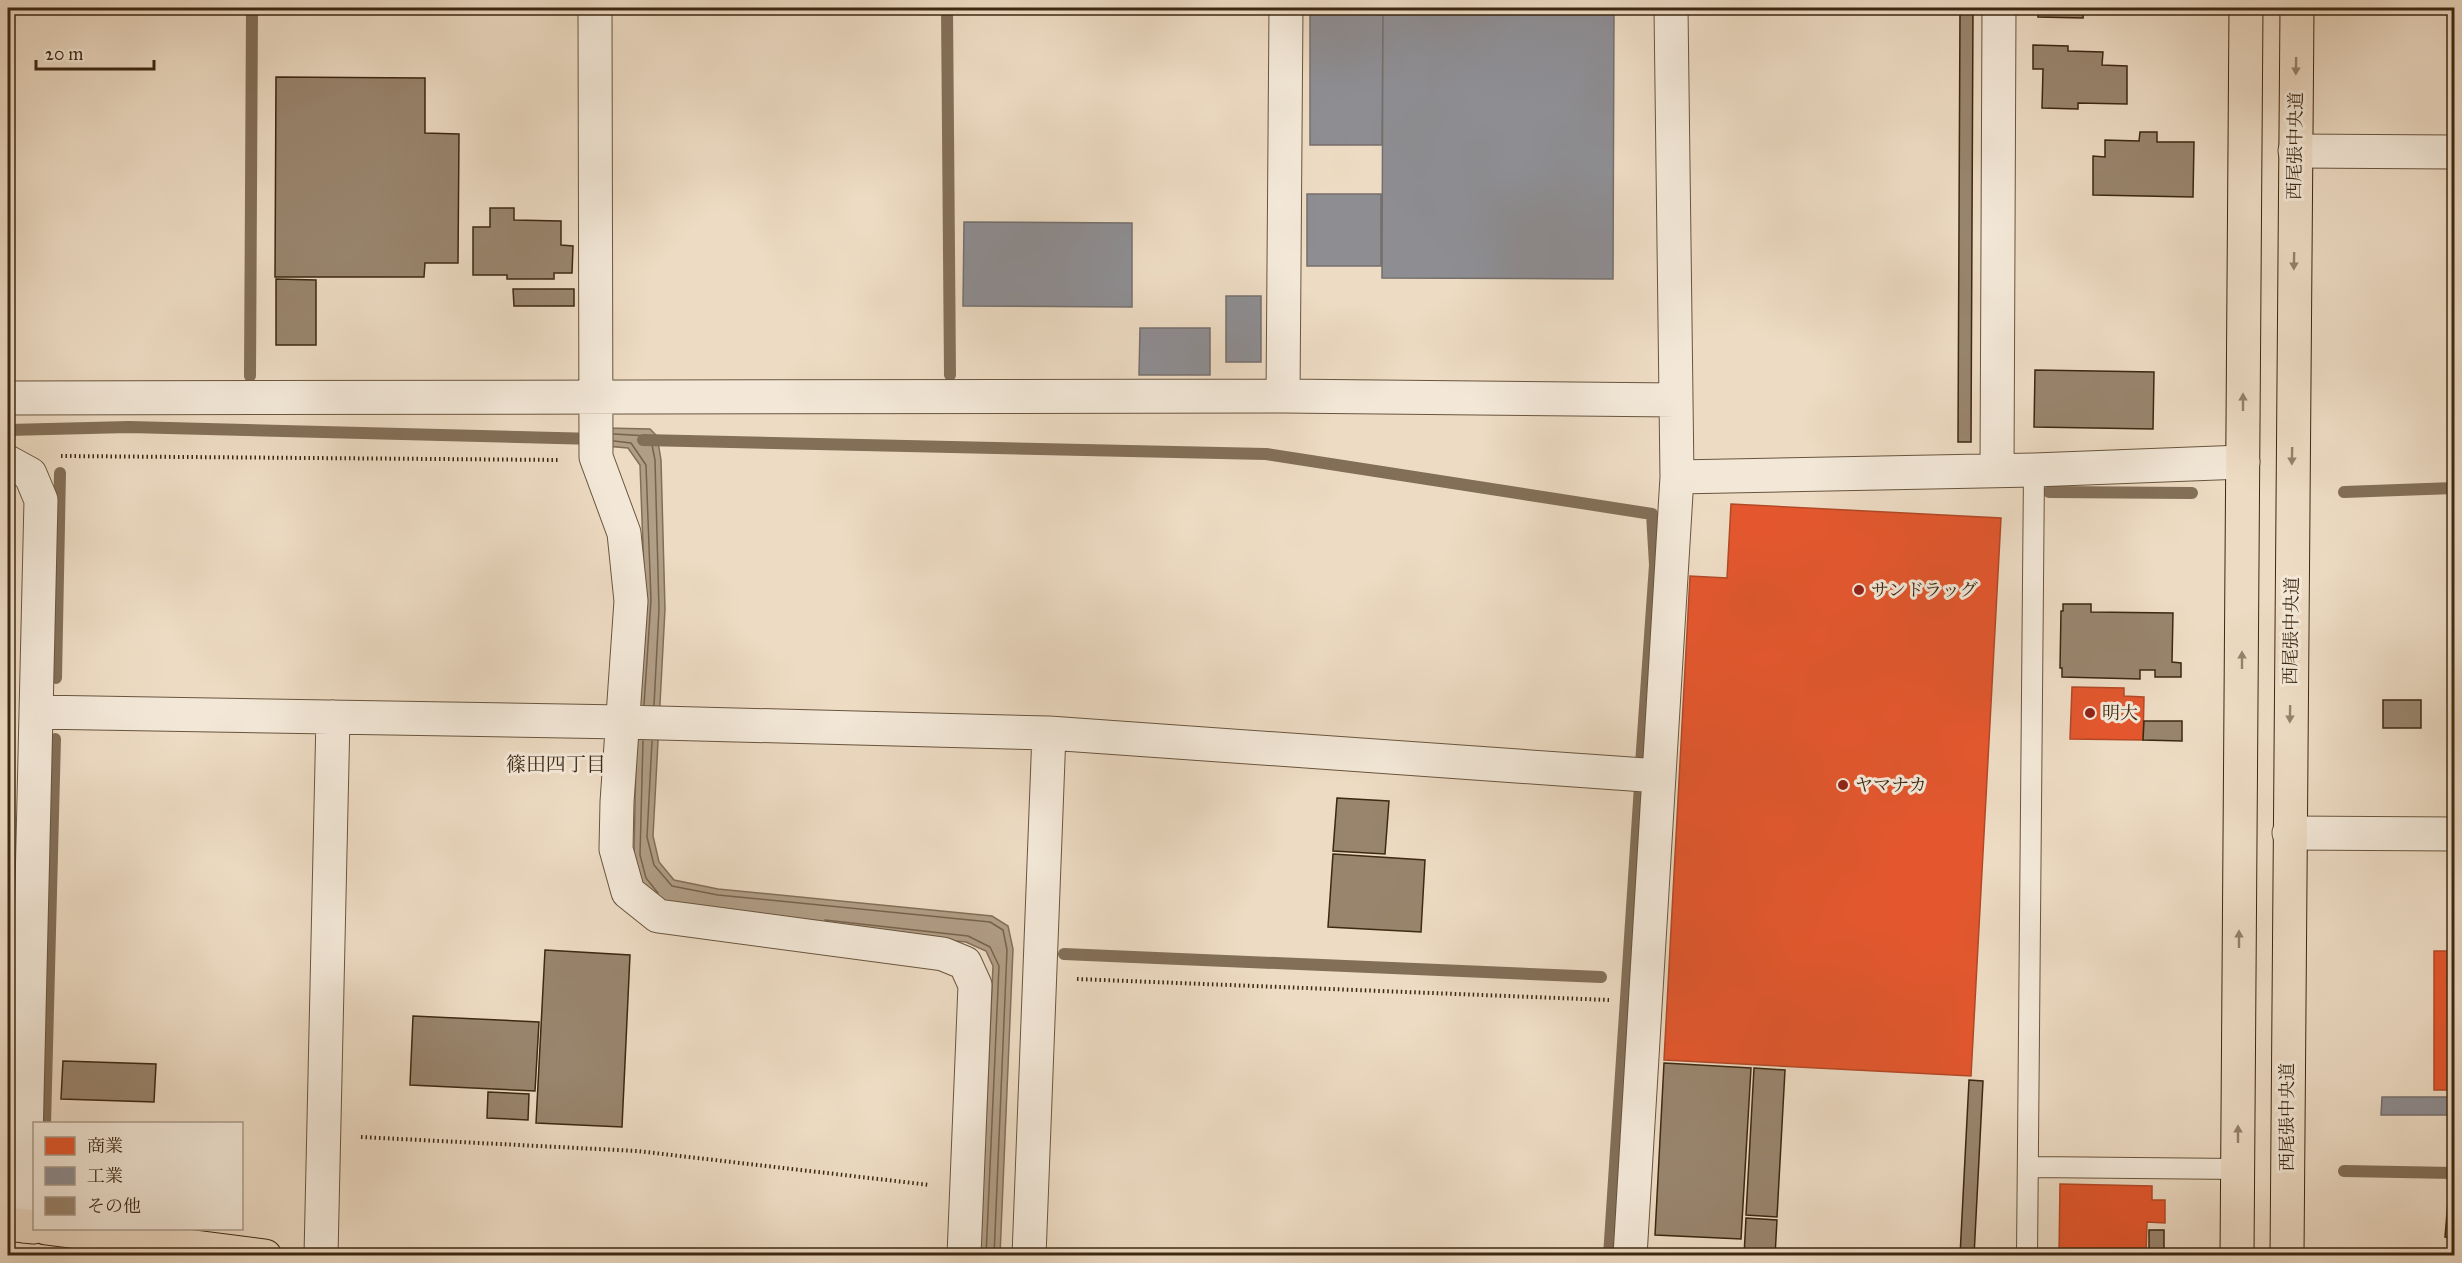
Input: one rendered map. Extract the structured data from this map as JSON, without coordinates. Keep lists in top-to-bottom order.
{
  "streets": {
    "main road": ["西尾張中央道"]
  },
  "districts": ["篠田四丁目"],
  "places": ["サンドラッグ", "明大", "ヤマナカ"],
  "legend": ["商業", "工業", "その他"],
  "scale_bar": "20 m"
}
